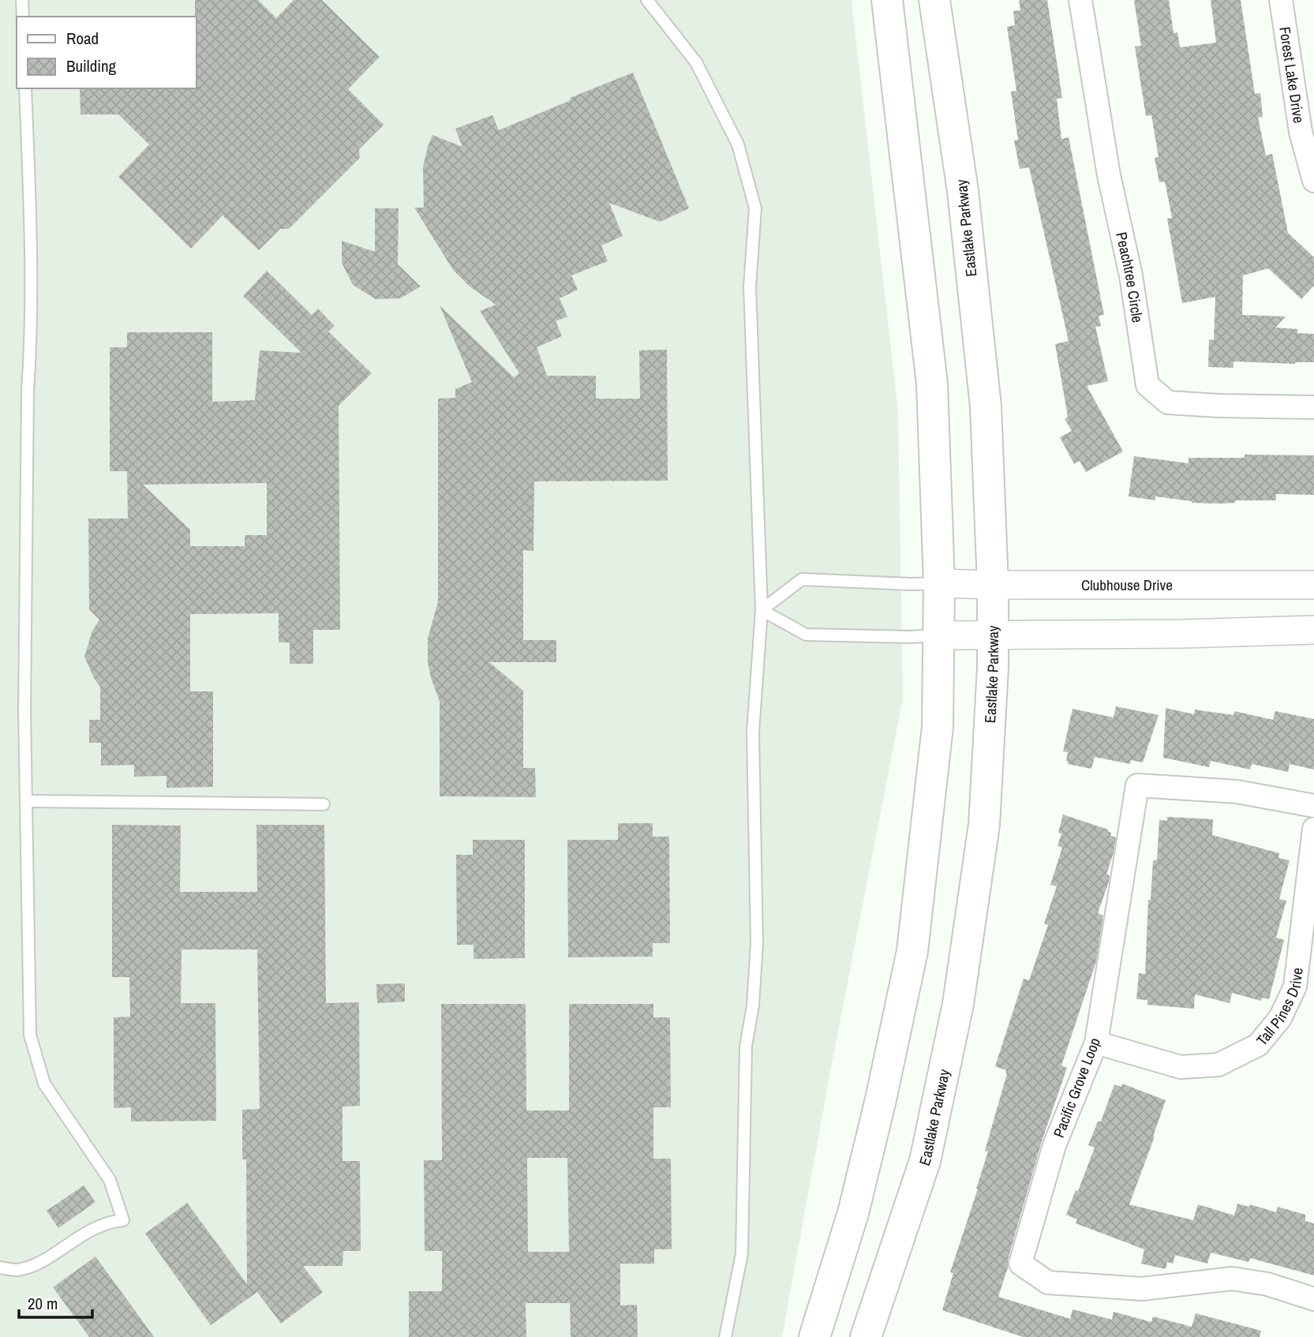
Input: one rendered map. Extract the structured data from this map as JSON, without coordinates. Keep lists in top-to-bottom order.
{
  "streets": {
    "main road": ["Eastlake Parkway"],
    "street": [
      "Forest Lake Drive",
      "Peachtree Circle",
      "Clubhouse Drive",
      "Tall Pines Drive",
      "Pacific Grove Loop"
    ]
  },
  "crossings": [
    ["Eastlake Parkway", "Clubhouse Drive"],
    ["Tall Pines Drive", "Pacific Grove Loop"]
  ],
  "legend": ["Road", "Building"],
  "scale_bar": "20 m"
}
